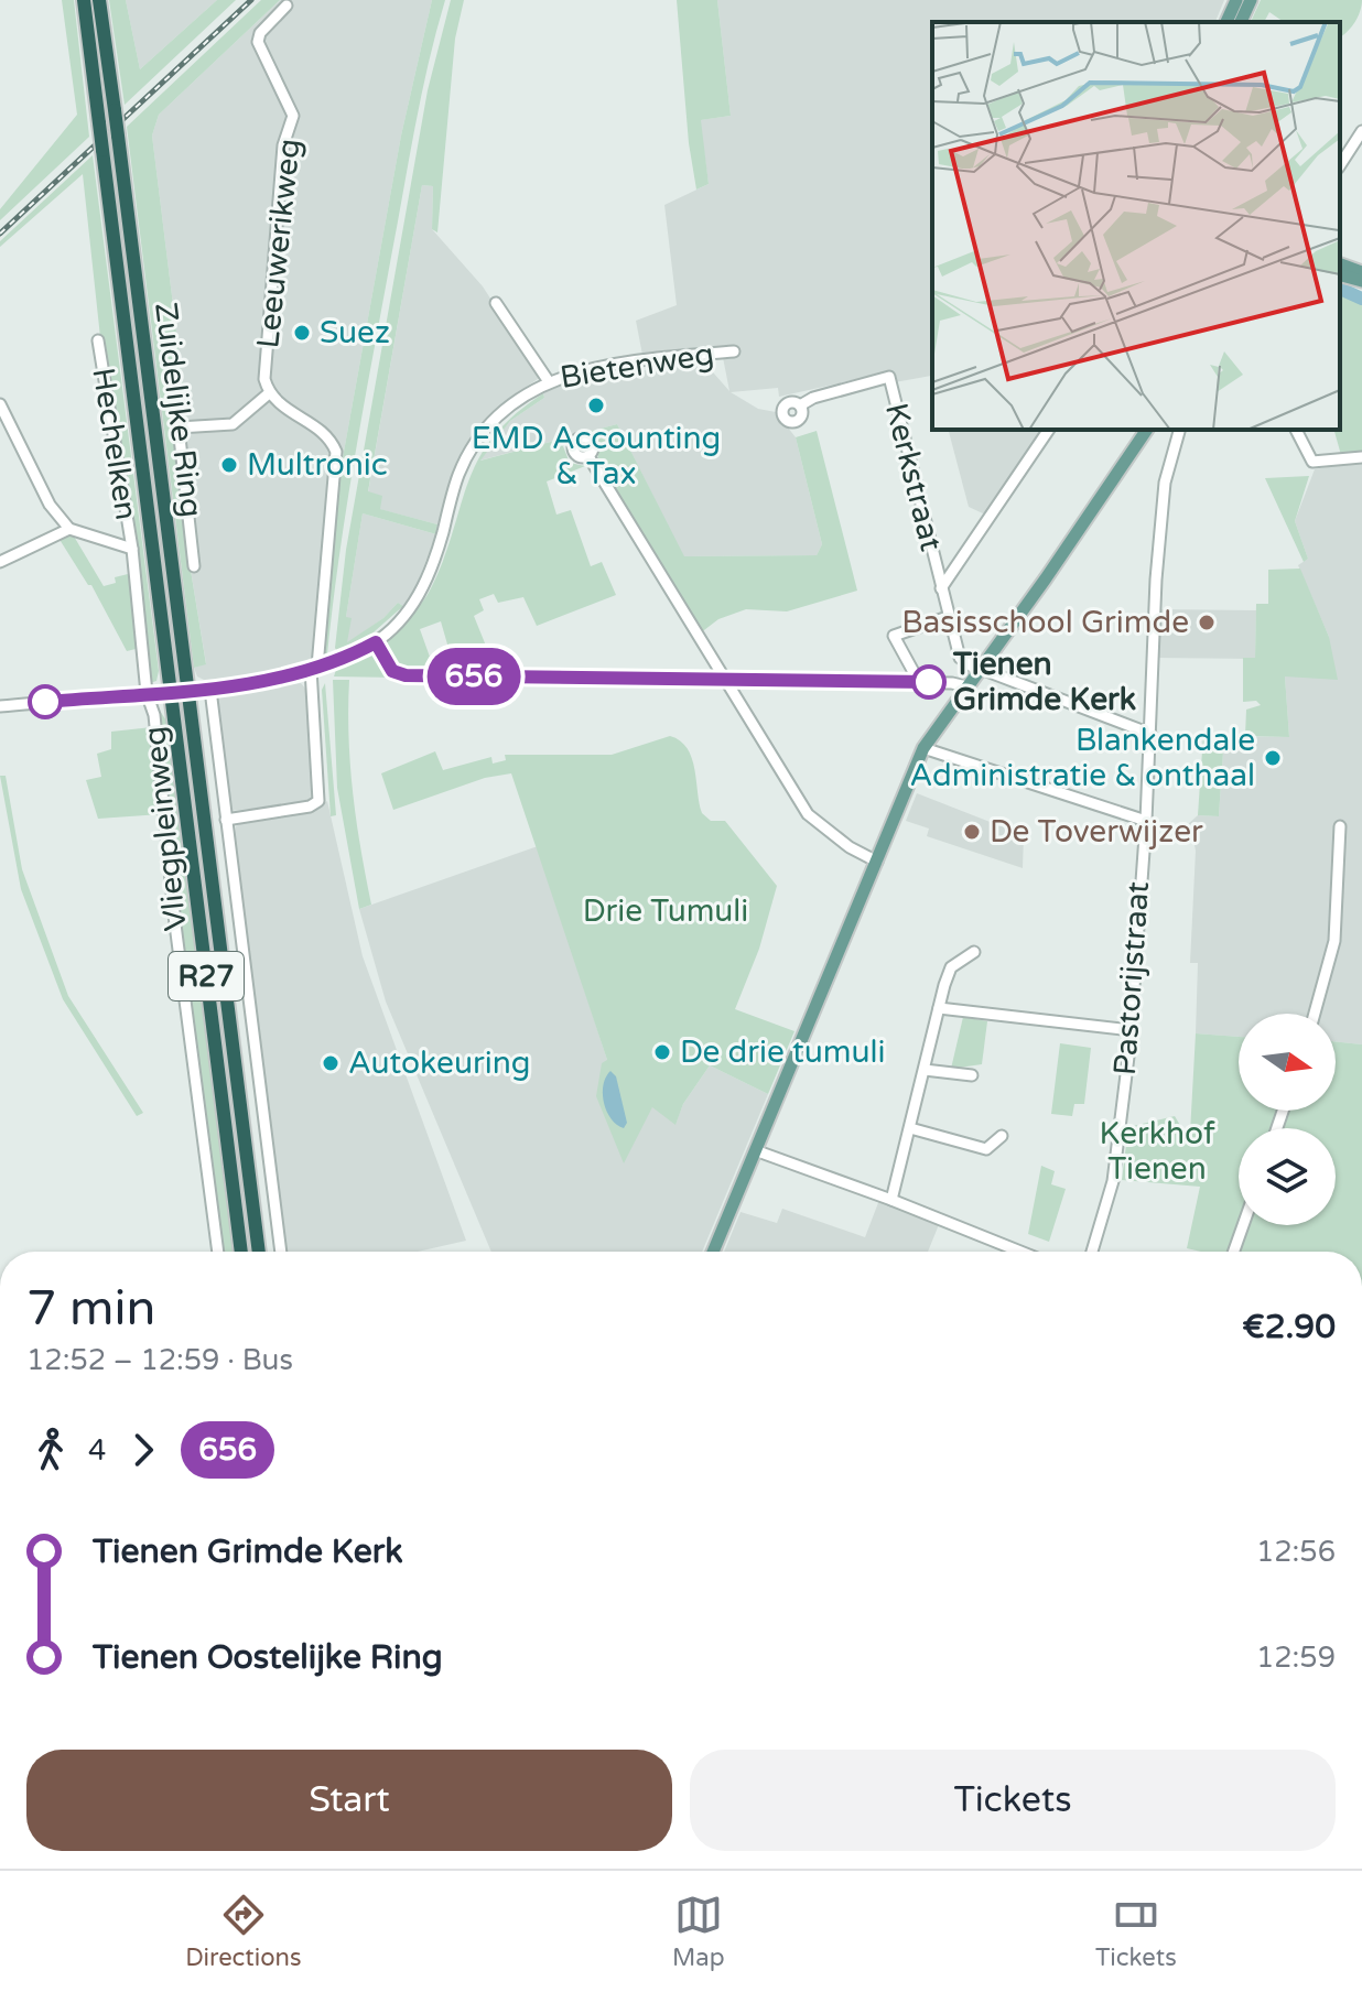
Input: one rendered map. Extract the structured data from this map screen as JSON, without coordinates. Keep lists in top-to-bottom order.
{
  "streets": {
    "highway": ["Zuidelijke Ring", "R27"],
    "street": [
      "Leeuwerikweg",
      "Bietenweg",
      "Hechelken",
      "Kerkstraat",
      "Vliegpleinweg",
      "Pastorijstraat"
    ]
  },
  "crossings": [
    ["Zuidelijke Ring", "R27"],
    ["Hechelken", "Vliegpleinweg"]
  ],
  "parks": ["Drie Tumuli", "Kerkhof Tienen"],
  "places": [
    "Suez",
    "EMD Accounting & Tax",
    "Multronic",
    "Basisschool Grimde",
    "Tienen Grimde Kerk",
    "Blankendale Administratie & onthaal",
    "De Toverwijzer",
    "De drie tumuli",
    "Autokeuring"
  ],
  "lines": ["bus line 656"],
  "north": "right",
  "page": {
    "on_map": "656",
    "heading": ["7 min", "12:52 – 12:59 · Bus", "€2.90"],
    "legs": ["4", "656"],
    "list": [
      {
        "name": "Tienen Grimde Kerk",
        "value": "12:56"
      },
      {
        "name": "Tienen Oostelijke Ring",
        "value": "12:59"
      }
    ],
    "buttons": ["Start", "Tickets"],
    "tabs": ["Directions", "Map", "Tickets"]
  }
}
